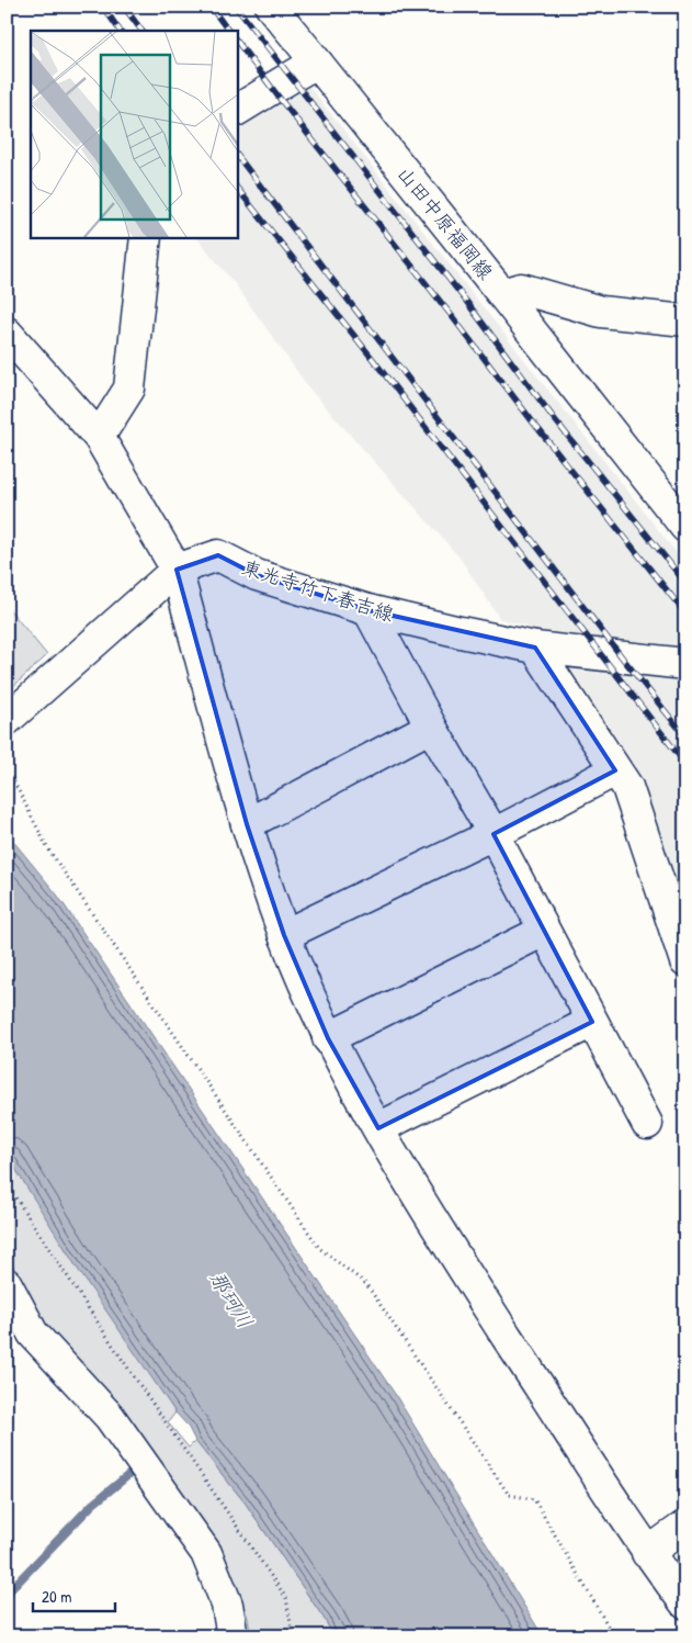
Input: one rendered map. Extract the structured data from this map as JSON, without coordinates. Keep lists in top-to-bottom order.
{
  "streets": {
    "street": ["山田中原福岡線", "東光寺竹下春吉線"]
  },
  "water": ["那珂川"],
  "scale_bar": "20 m"
}
